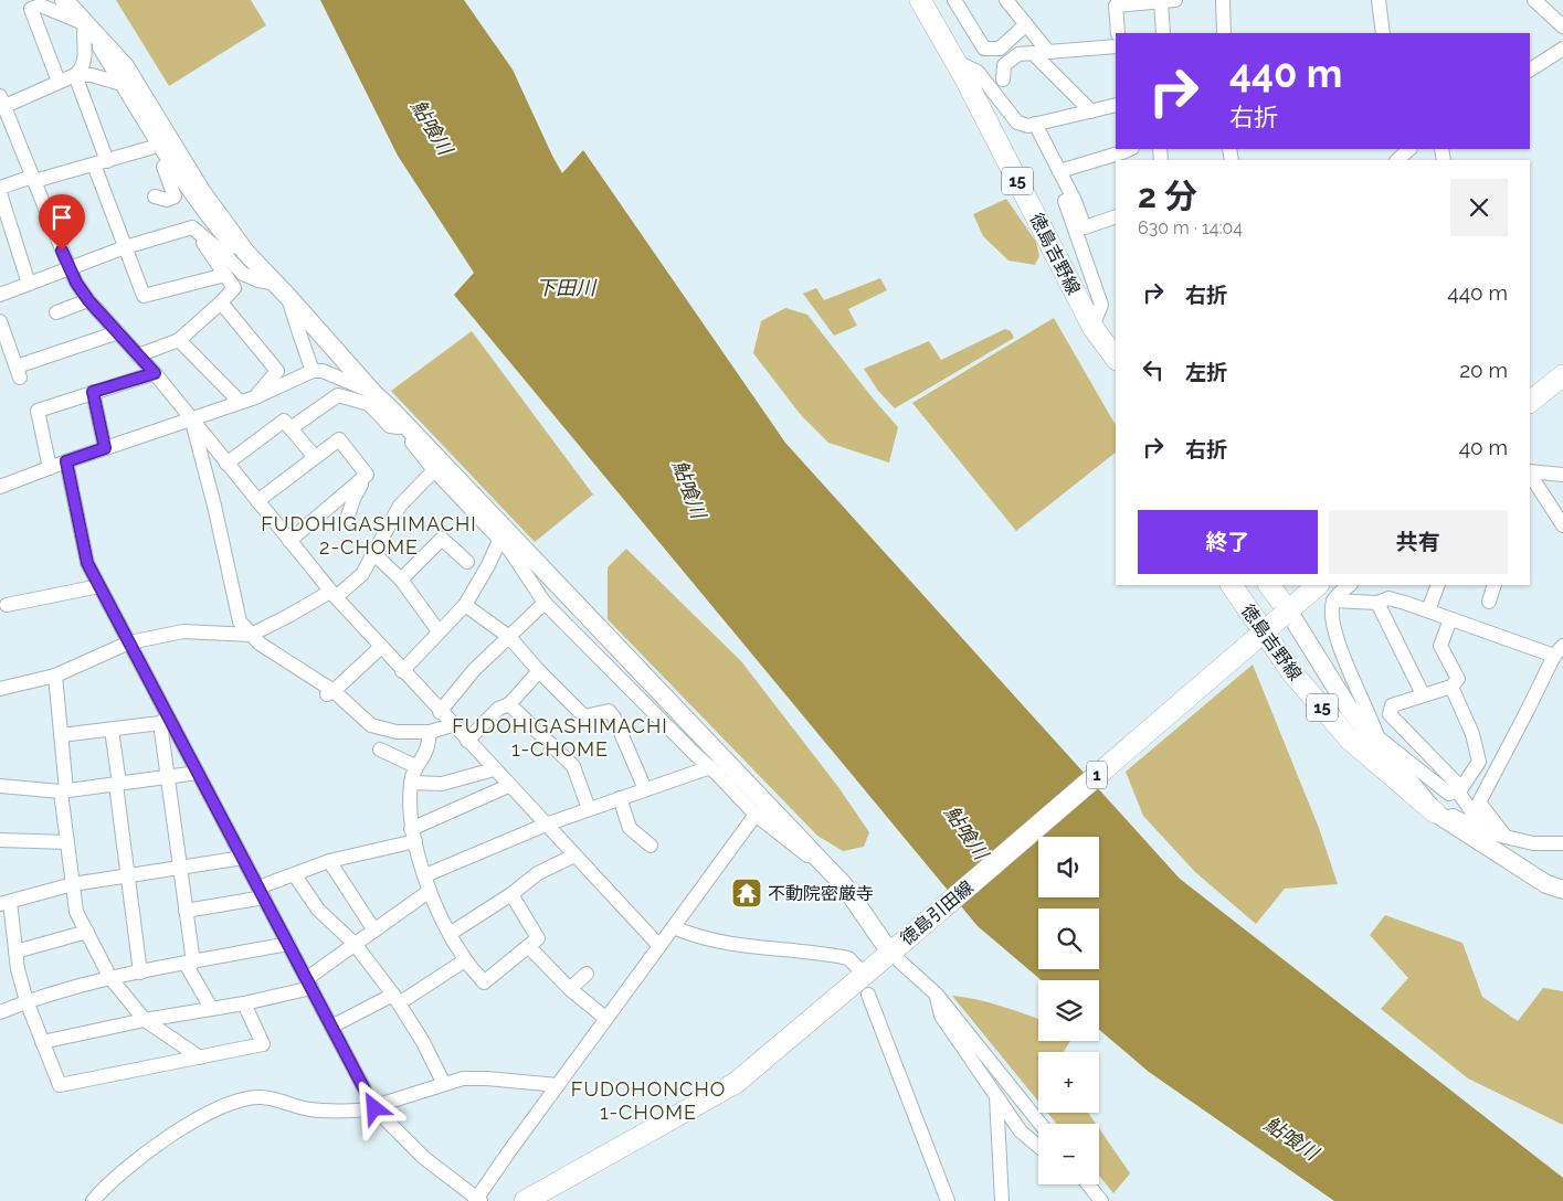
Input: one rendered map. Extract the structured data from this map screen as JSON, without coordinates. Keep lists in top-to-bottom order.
{
  "streets": {
    "main road": [
      "15",
      "徳島吉野線",
      "1",
      "徳島引田線"
    ]
  },
  "crossings": [
    ["徳島吉野線", "徳島引田線"]
  ],
  "districts": ["FUDOHIGASHIMACHI 2-CHOME", "FUDOHIGASHIMACHI 1-CHOME", "FUDOHONCHO 1-CHOME"],
  "water": ["鮎喰川", "下田川"],
  "places": {
    "temple": ["不動院密厳寺"]
  },
  "page": {
    "turn": ["440 m", "右折"],
    "heading": ["2 分", "630 m · 14:04"],
    "list": [
      {
        "name": "右折",
        "value": "440 m"
      },
      {
        "name": "左折",
        "value": "20 m"
      },
      {
        "name": "右折",
        "value": "40 m"
      }
    ],
    "buttons": ["終了", "共有"],
    "map_buttons": ["+", "−"]
  }
}
